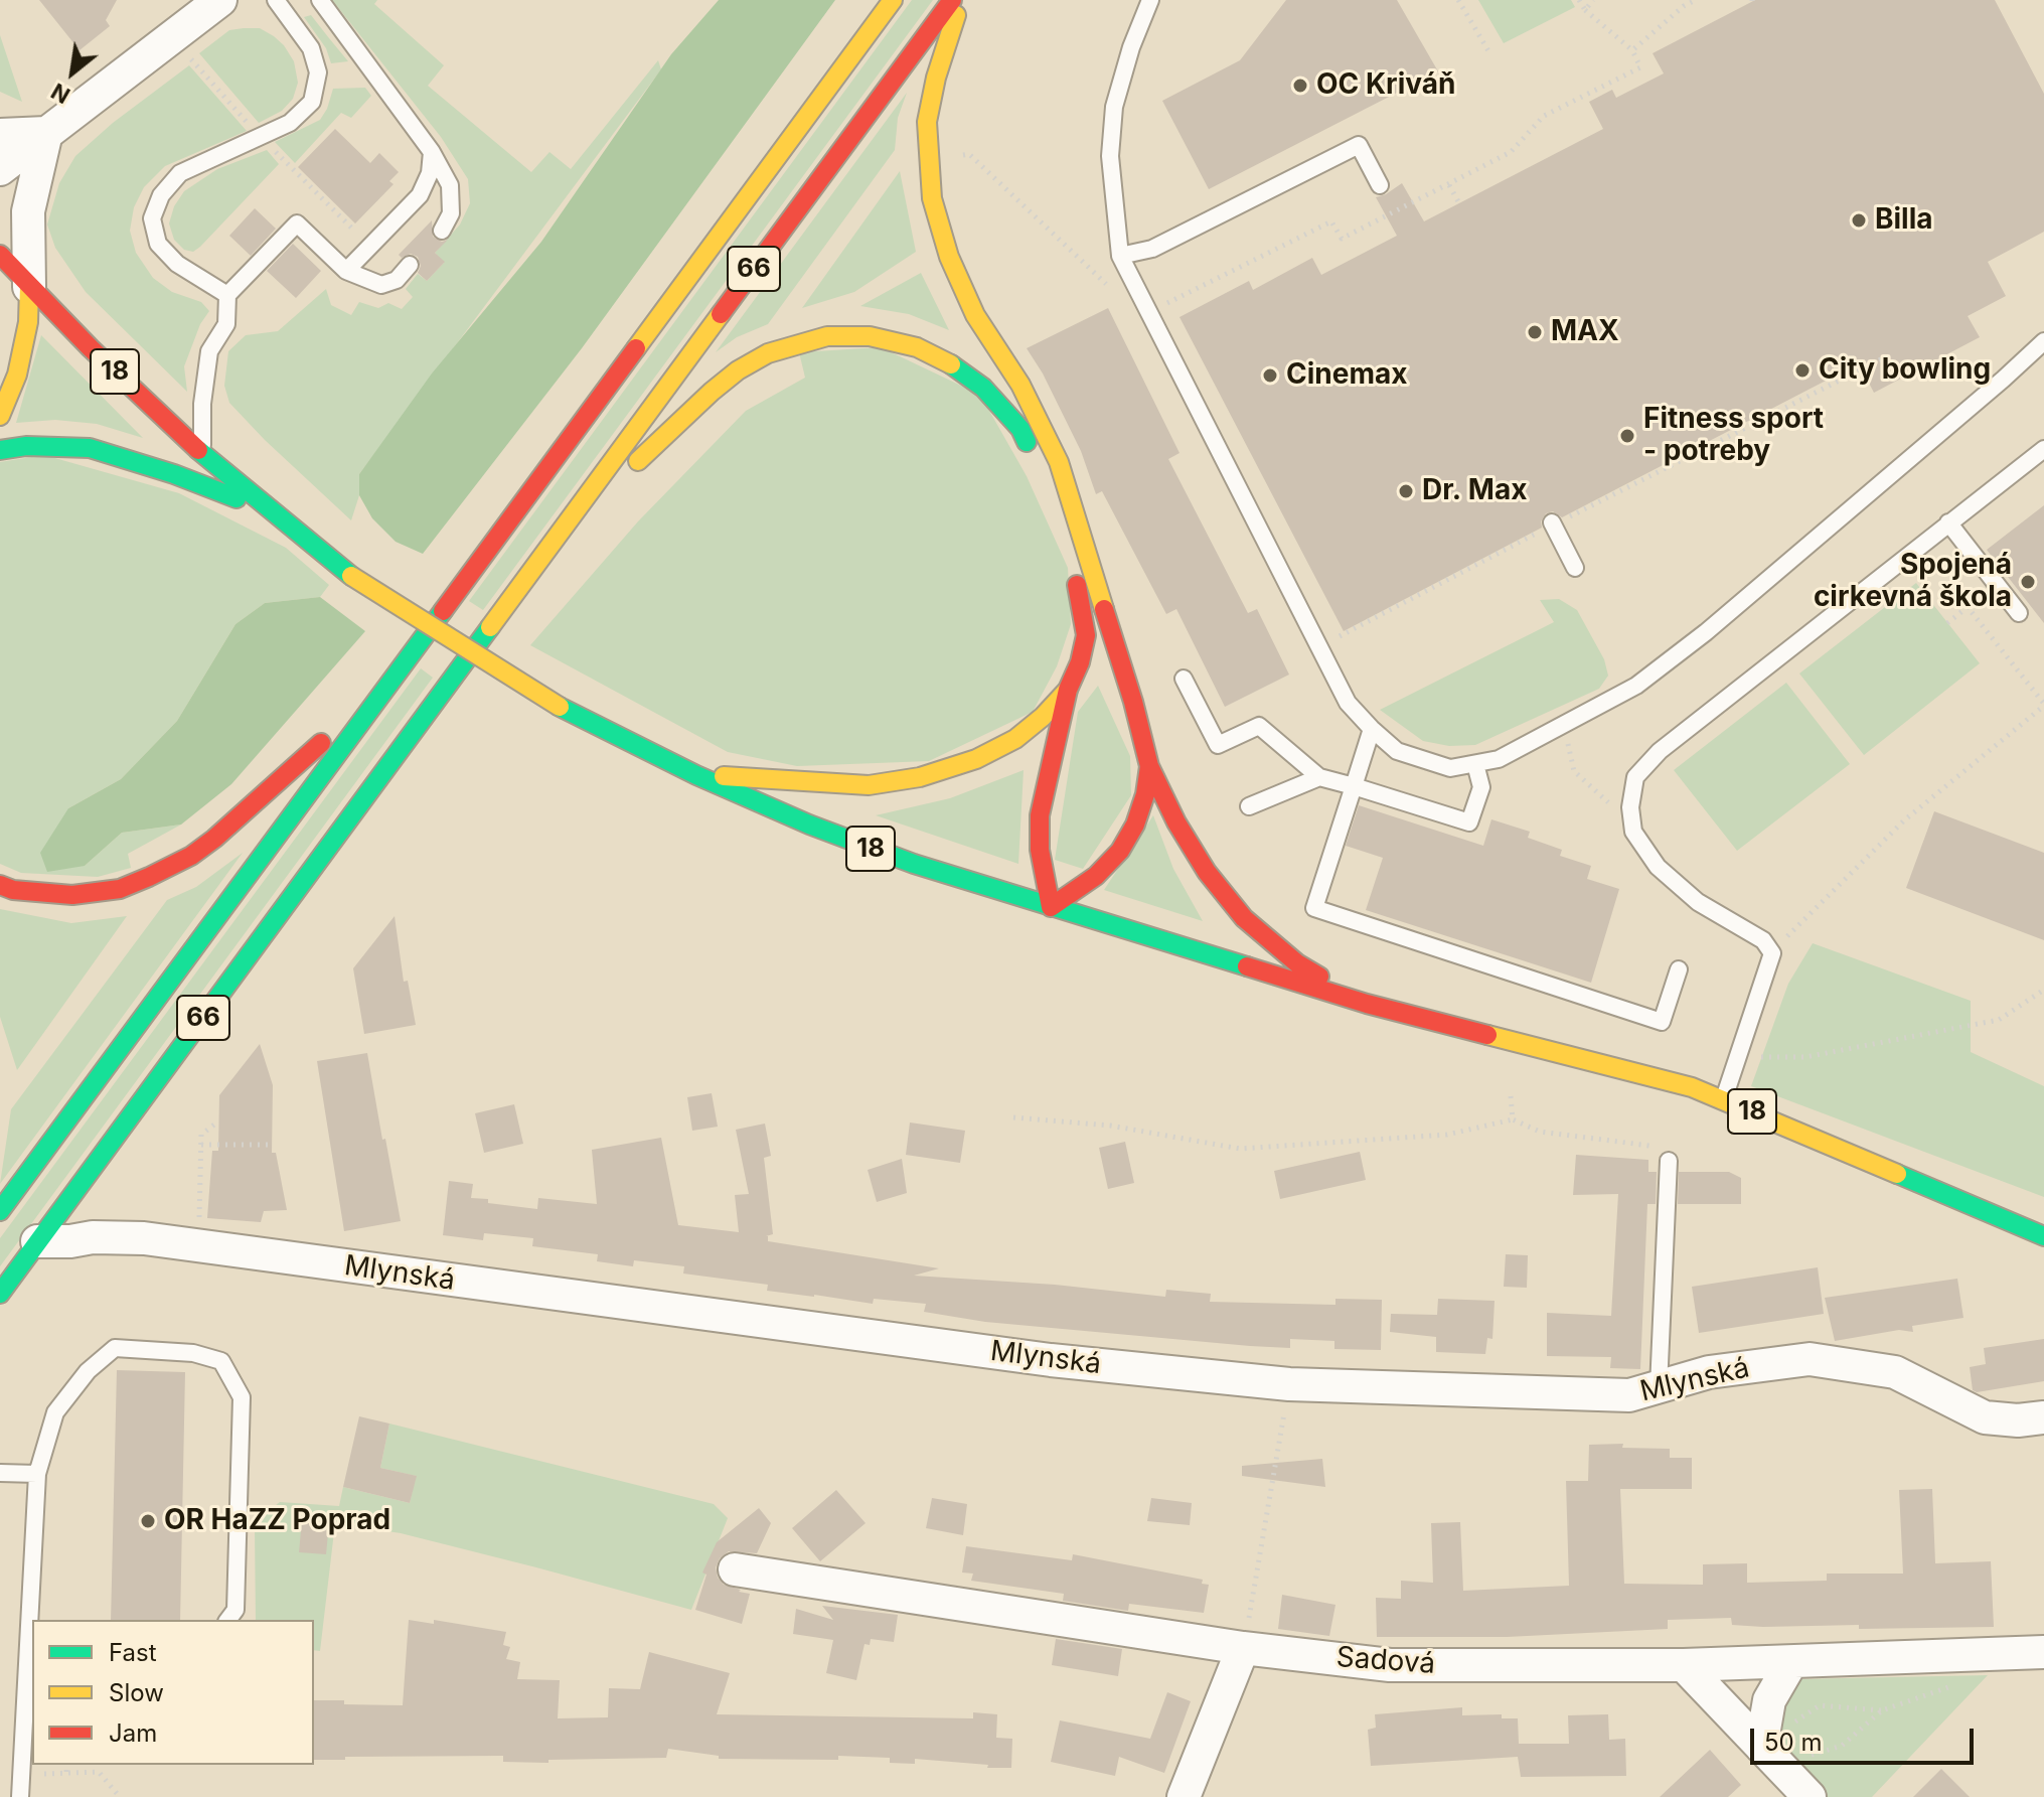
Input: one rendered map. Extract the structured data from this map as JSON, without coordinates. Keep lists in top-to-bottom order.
{
  "streets": {
    "main road": ["66", "18"],
    "street": ["Mlynská", "Sadová"]
  },
  "crossings": [
    ["66", "Mlynská"]
  ],
  "places": [
    "OC Kriváň",
    "Billa",
    "MAX",
    "City bowling",
    "Cinemax",
    "Fitness sport - potreby",
    "Dr. Max",
    "Spojená cirkevná škola",
    "OR HaZZ Poprad"
  ],
  "legend": ["Fast", "Slow", "Jam"],
  "scale_bar": "50 m",
  "north": "bottom left"
}
